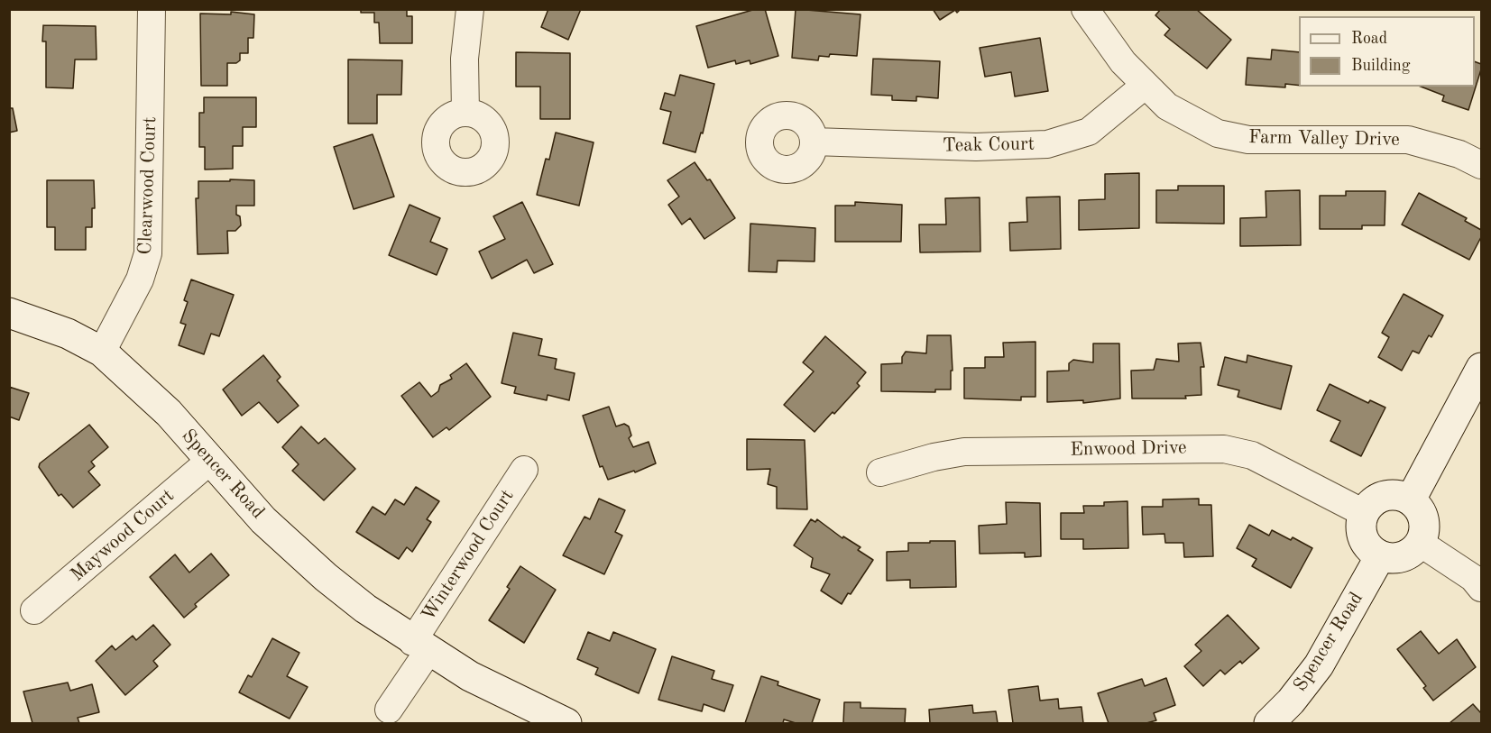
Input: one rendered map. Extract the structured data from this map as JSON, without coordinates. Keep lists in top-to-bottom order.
{
  "streets": {
    "main road": ["Spencer Road"],
    "street": [
      "Farm Valley Drive",
      "Teak Court",
      "Clearwood Court",
      "Enwood Drive",
      "Maywood Court",
      "Winterwood Court"
    ]
  },
  "crossings": [
    ["Farm Valley Drive", "Teak Court"],
    ["Clearwood Court", "Spencer Road"],
    ["Enwood Drive", "Spencer Road"],
    ["Spencer Road", "Maywood Court"],
    ["Spencer Road", "Winterwood Court"]
  ],
  "legend": ["Road", "Building"]
}
